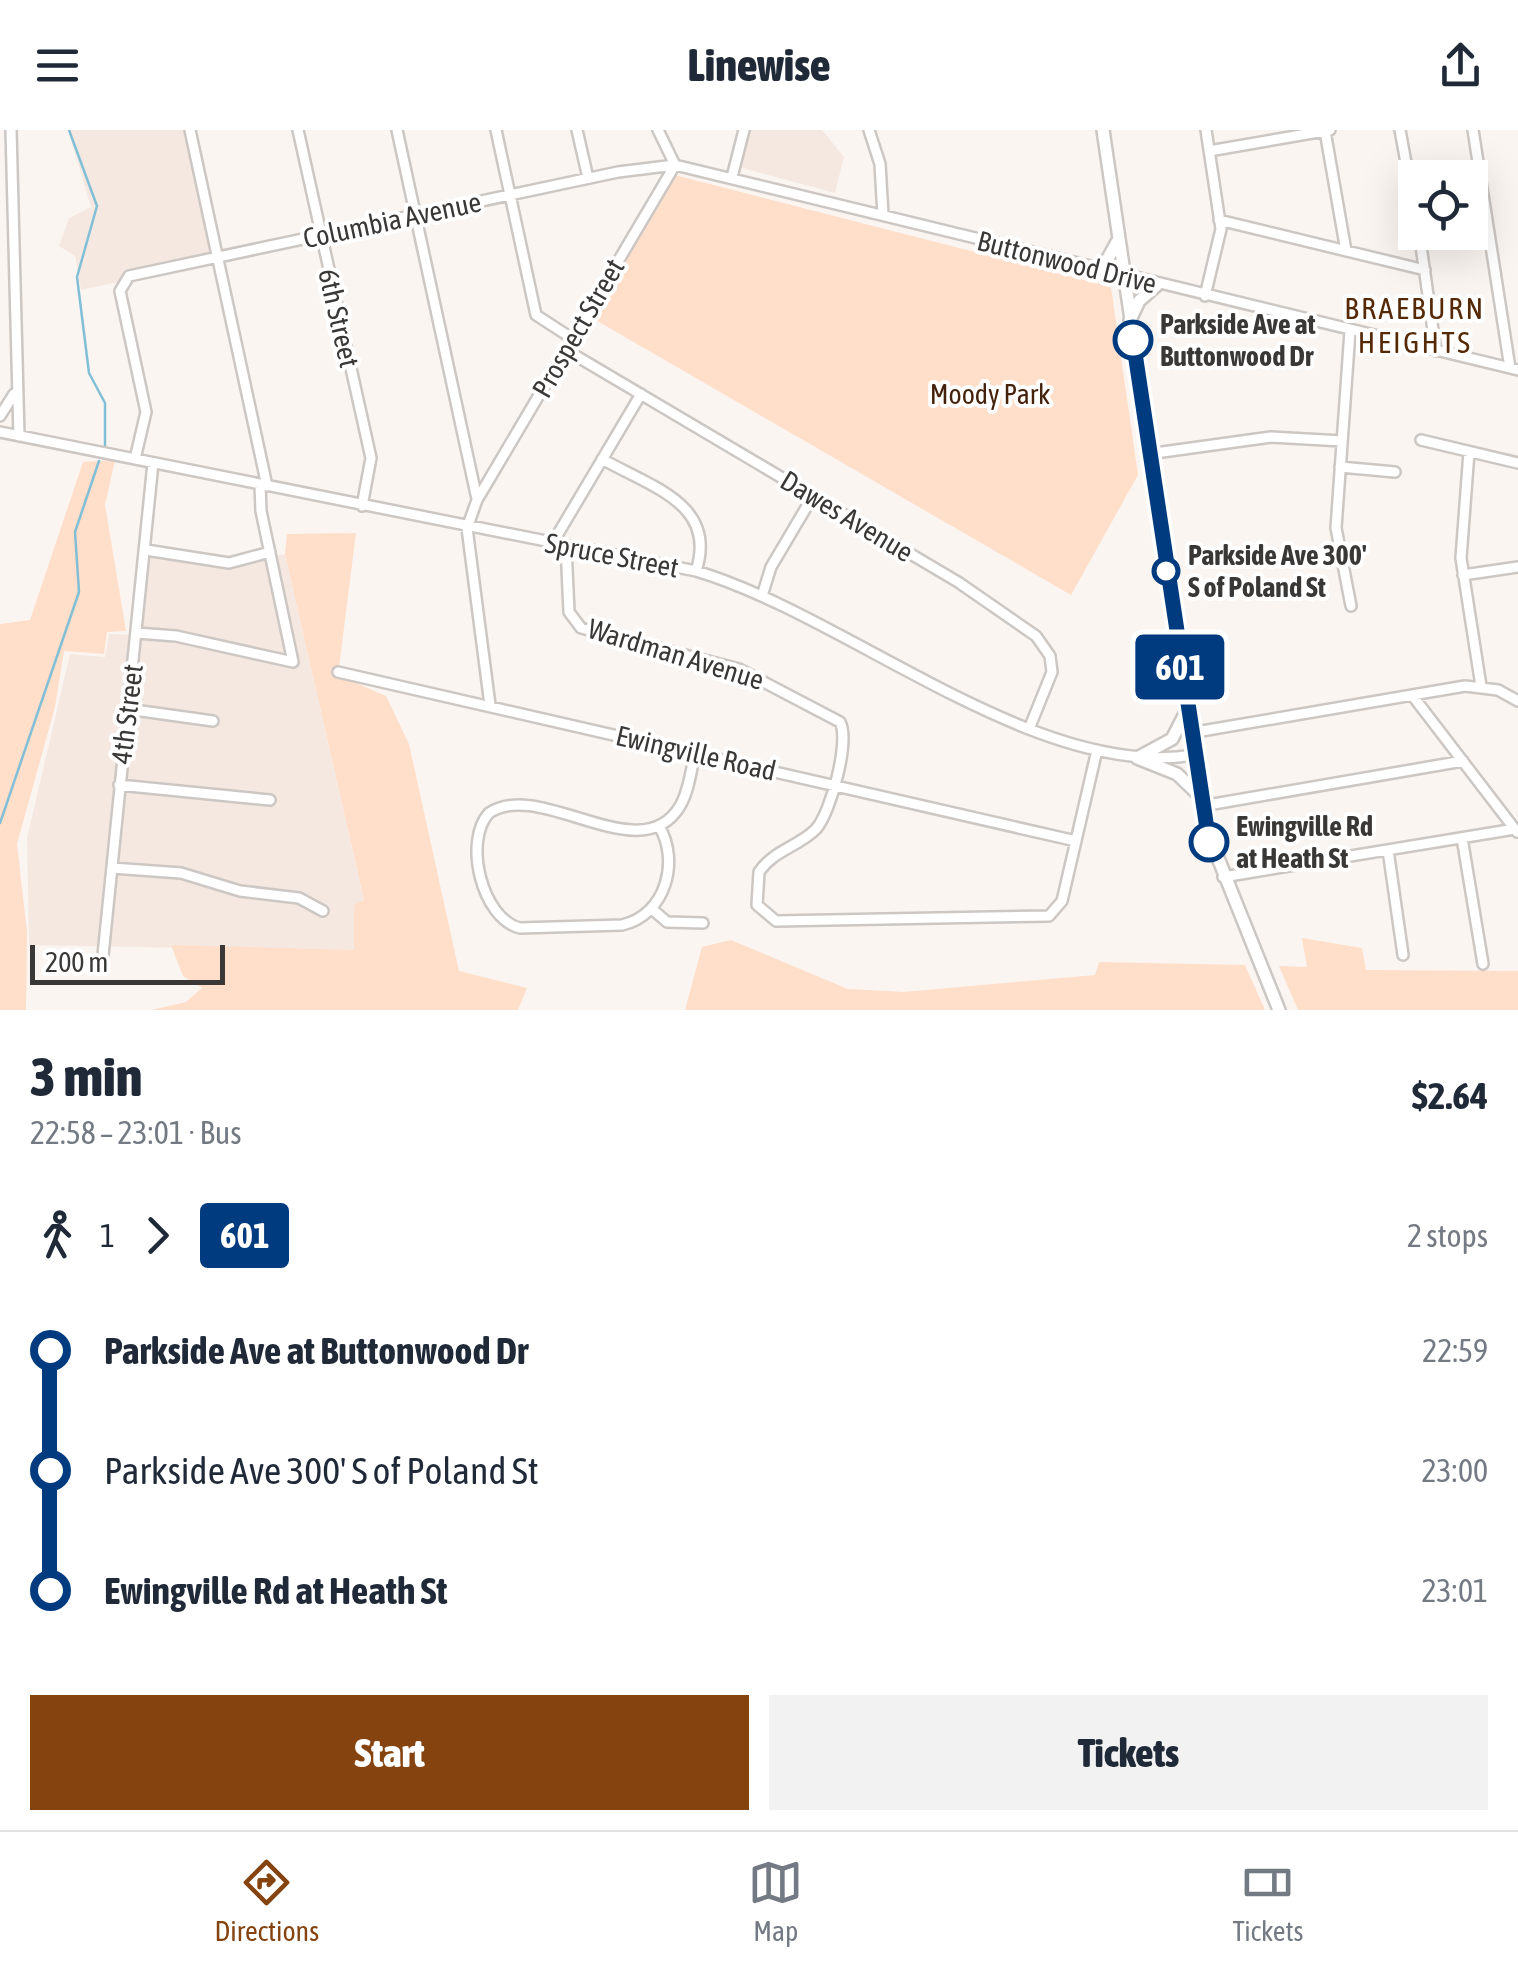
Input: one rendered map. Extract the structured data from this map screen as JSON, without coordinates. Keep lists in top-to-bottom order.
{
  "streets": {
    "street": [
      "Columbia Avenue",
      "Buttonwood Drive",
      "6th Street",
      "Prospect Street",
      "Dawes Avenue",
      "Spruce Street",
      "Wardman Avenue",
      "4th Street",
      "Ewingville Road"
    ]
  },
  "crossings": [
    ["Columbia Avenue", "Buttonwood Drive"],
    ["Columbia Avenue", "6th Street"],
    ["Columbia Avenue", "Prospect Street"],
    ["Columbia Avenue", "Spruce Street"],
    ["Buttonwood Drive", "Prospect Street"],
    ["6th Street", "Spruce Street"],
    ["Prospect Street", "Dawes Avenue"],
    ["Prospect Street", "Spruce Street"],
    ["Dawes Avenue", "Spruce Street"],
    ["Spruce Street", "Wardman Avenue"],
    ["Spruce Street", "4th Street"],
    ["Wardman Avenue", "Ewingville Road"]
  ],
  "districts": ["BRAEBURN HEIGHTS"],
  "parks": ["Moody Park"],
  "places": ["Parkside Ave at Buttonwood Dr", "Parkside Ave 300' S of Poland St", "Ewingville Rd at Heath St"],
  "lines": ["bus line 601"],
  "scale_bar": "200 m",
  "page": {
    "header": "Linewise",
    "on_map": "601",
    "scale": "200 m",
    "heading": ["3 min", "22:58 – 23:01 · Bus", "$2.64"],
    "legs": ["1", "601", "2 stops"],
    "list": [
      {
        "name": "Parkside Ave at Buttonwood Dr",
        "value": "22:59"
      },
      {
        "name": "Parkside Ave 300' S of Poland St",
        "value": "23:00"
      },
      {
        "name": "Ewingville Rd at Heath St",
        "value": "23:01"
      }
    ],
    "buttons": ["Start", "Tickets"],
    "tabs": ["Directions", "Map", "Tickets"]
  }
}
